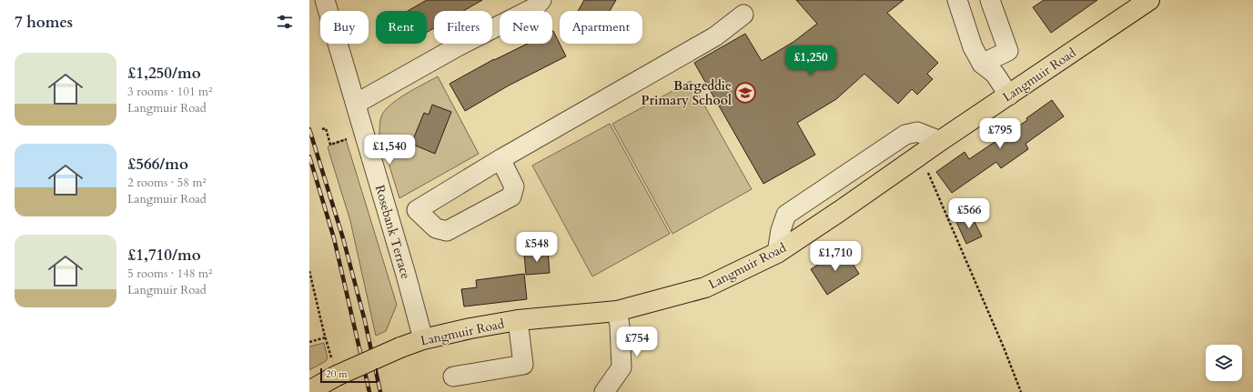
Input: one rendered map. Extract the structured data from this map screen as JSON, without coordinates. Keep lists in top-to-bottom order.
{
  "streets": {
    "main road": ["Langmuir Road"],
    "street": ["Rosebank Terrace"]
  },
  "crossings": [
    ["Langmuir Road", "Rosebank Terrace"]
  ],
  "places": {
    "school or university": ["Bargeddie Primary School"]
  },
  "scale_bar": "20 m",
  "page": {
    "heading": "7 homes",
    "chip": [
      "Buy",
      "Rent",
      "Filters",
      "New",
      "Apartment"
    ],
    "list": [
      {
        "name": "£1,250/mo",
        "note": "3 rooms · 101 m² · Langmuir Road"
      },
      {
        "name": "£566/mo",
        "note": "2 rooms · 58 m² · Langmuir Road"
      },
      {
        "name": "£1,710/mo",
        "note": "5 rooms · 148 m² · Langmuir Road"
      }
    ],
    "price": [
      "£1,250",
      "£795",
      "£1,540",
      "£566",
      "£548",
      "£1,710",
      "£754"
    ],
    "scale": "20 m"
  }
}
